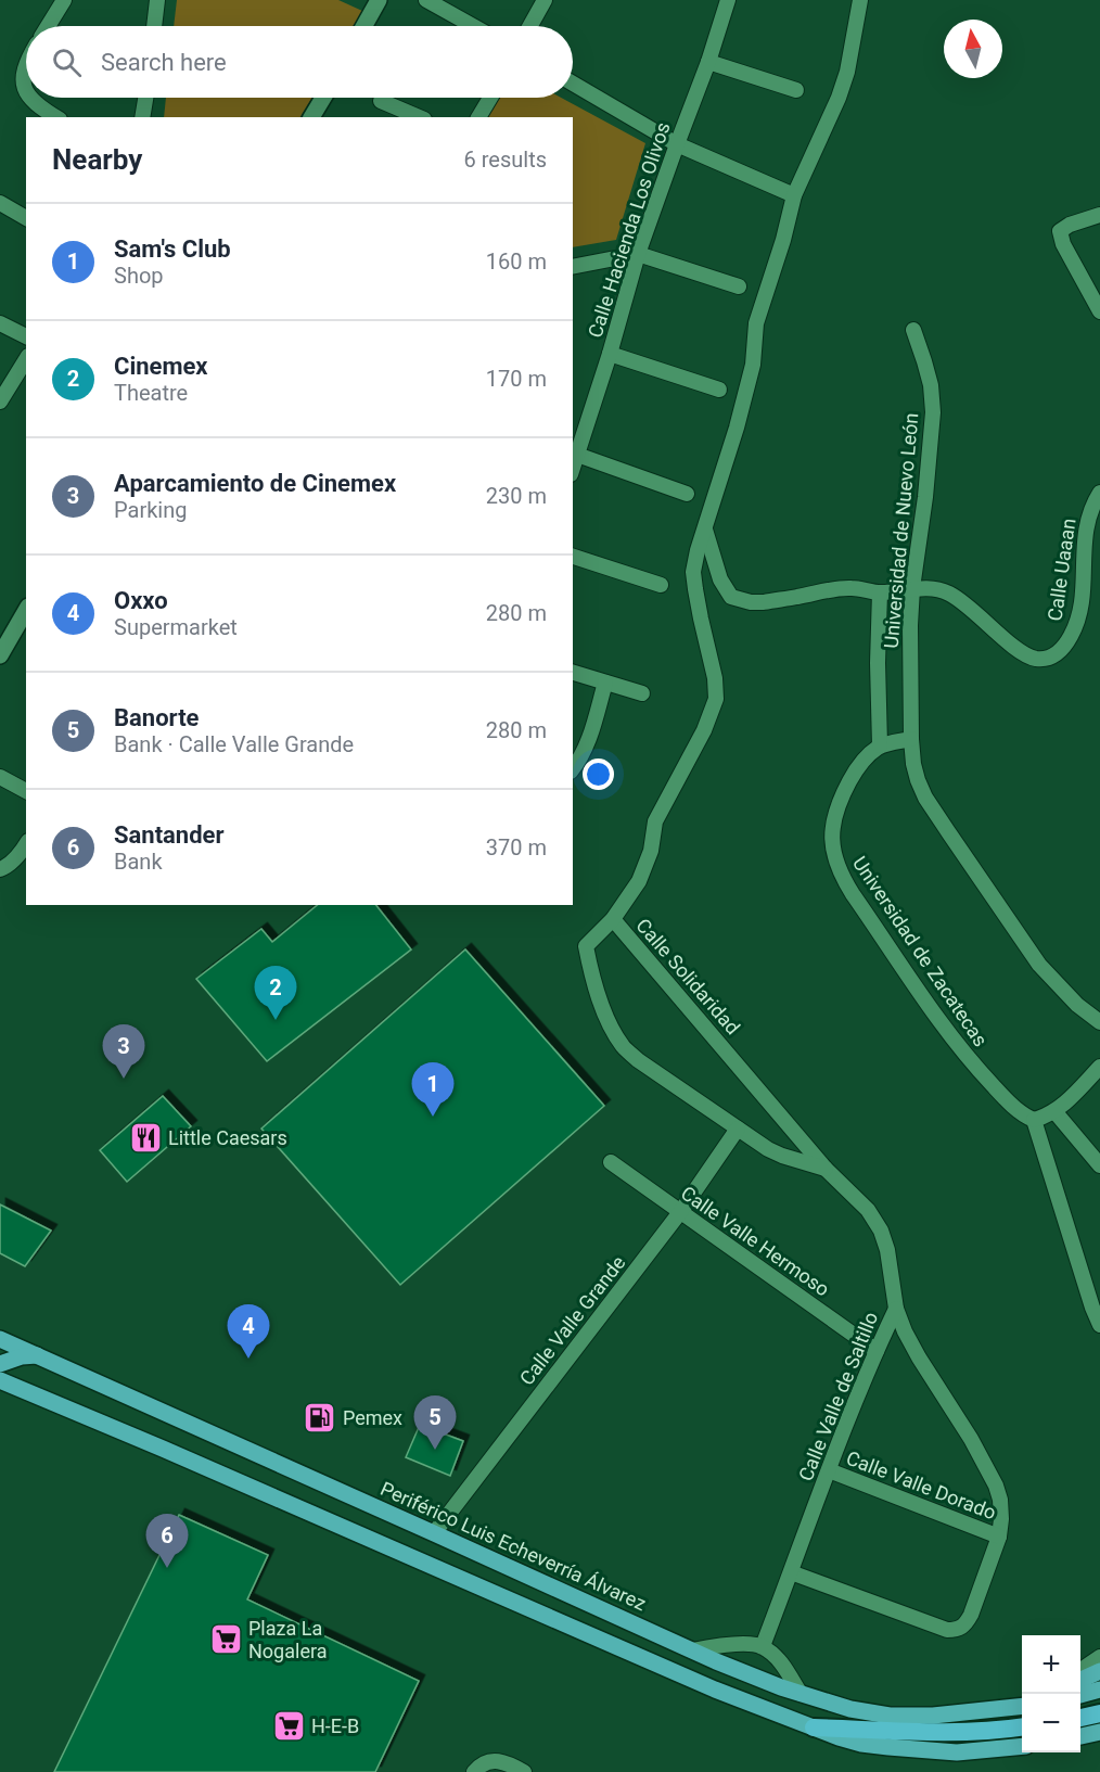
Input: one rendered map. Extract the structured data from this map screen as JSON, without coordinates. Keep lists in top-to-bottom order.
{
  "streets": {
    "main road": ["Periférico Luis Echeverría Álvarez"],
    "street": [
      "Calle Hacienda Los Olivos",
      "Universidad de Nuevo León",
      "Calle Uaaan",
      "Universidad de Zacatecas",
      "Calle Solidaridad",
      "Calle Valle Hermoso",
      "Calle Valle Grande",
      "Calle Valle de Saltillo",
      "Calle Valle Dorado"
    ]
  },
  "crossings": [
    ["Universidad de Nuevo León", "Calle Uaaan"],
    ["Calle Uaaan", "Calle Solidaridad"],
    ["Calle Solidaridad", "Calle Valle de Saltillo"],
    ["Calle Valle Hermoso", "Calle Valle Grande"],
    ["Calle Valle Hermoso", "Calle Valle de Saltillo"],
    ["Calle Valle Grande", "Calle Valle de Saltillo"],
    ["Calle Valle Grande", "Periférico Luis Echeverría Álvarez"],
    ["Calle Valle de Saltillo", "Calle Valle Dorado"]
  ],
  "places": {
    "restaurant": ["Little Caesars"],
    "fuel station": ["Pemex"],
    "supermarket": ["Plaza La Nogalera", "H-E-B"]
  },
  "north": "top",
  "page": {
    "search": "Search here",
    "heading": ["Nearby", "6 results"],
    "list": [
      {
        "mark": "1",
        "name": "Sam's Club",
        "note": "Shop",
        "value": "160 m"
      },
      {
        "mark": "2",
        "name": "Cinemex",
        "note": "Theatre",
        "value": "170 m"
      },
      {
        "mark": "3",
        "name": "Aparcamiento de Cinemex",
        "note": "Parking",
        "value": "230 m"
      },
      {
        "mark": "4",
        "name": "Oxxo",
        "note": "Supermarket",
        "value": "280 m"
      },
      {
        "mark": "5",
        "name": "Banorte",
        "note": "Bank · Calle Valle Grande",
        "value": "280 m"
      },
      {
        "mark": "6",
        "name": "Santander",
        "note": "Bank",
        "value": "370 m"
      }
    ],
    "pins": [
      "2",
      "3",
      "1",
      "4",
      "5",
      "6"
    ],
    "map_buttons": ["+", "−"]
  }
}
